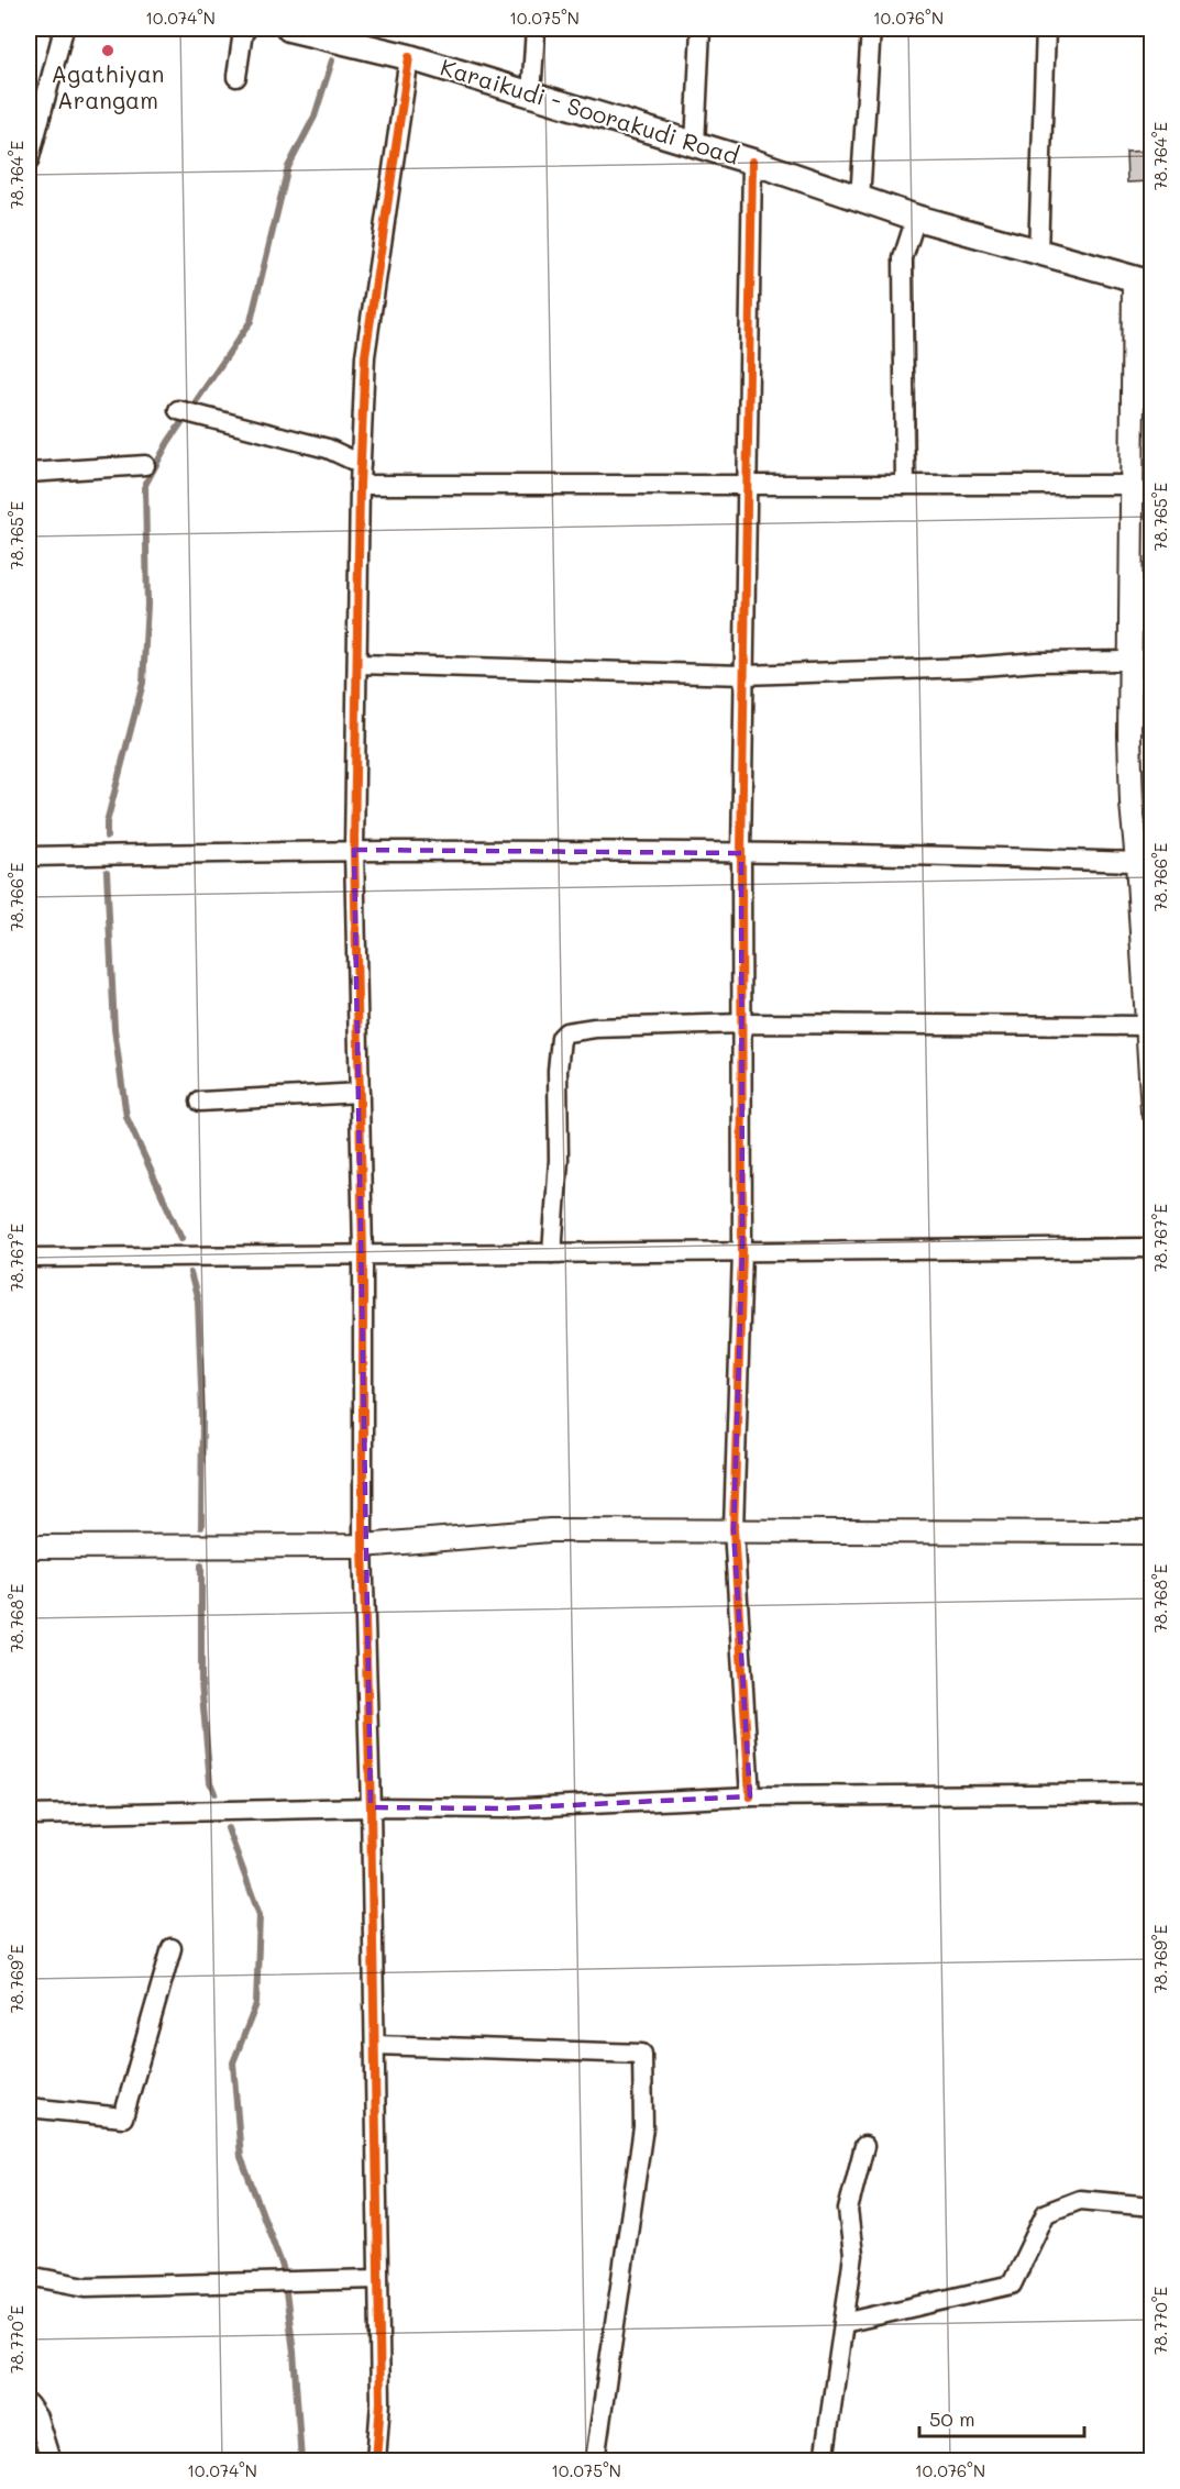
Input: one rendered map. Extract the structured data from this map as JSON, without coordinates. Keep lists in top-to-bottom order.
{
  "streets": {
    "main road": ["Karaikudi - Soorakudi Road"]
  },
  "places": ["Agathiyan Arangam"],
  "scale_bar": "50 m",
  "coordinates": [
    "10.074°N",
    "10.075°N",
    "10.076°N",
    "78.764°E",
    "78.765°E",
    "78.766°E",
    "78.767°E",
    "78.768°E",
    "78.769°E",
    "78.770°E"
  ]
}
